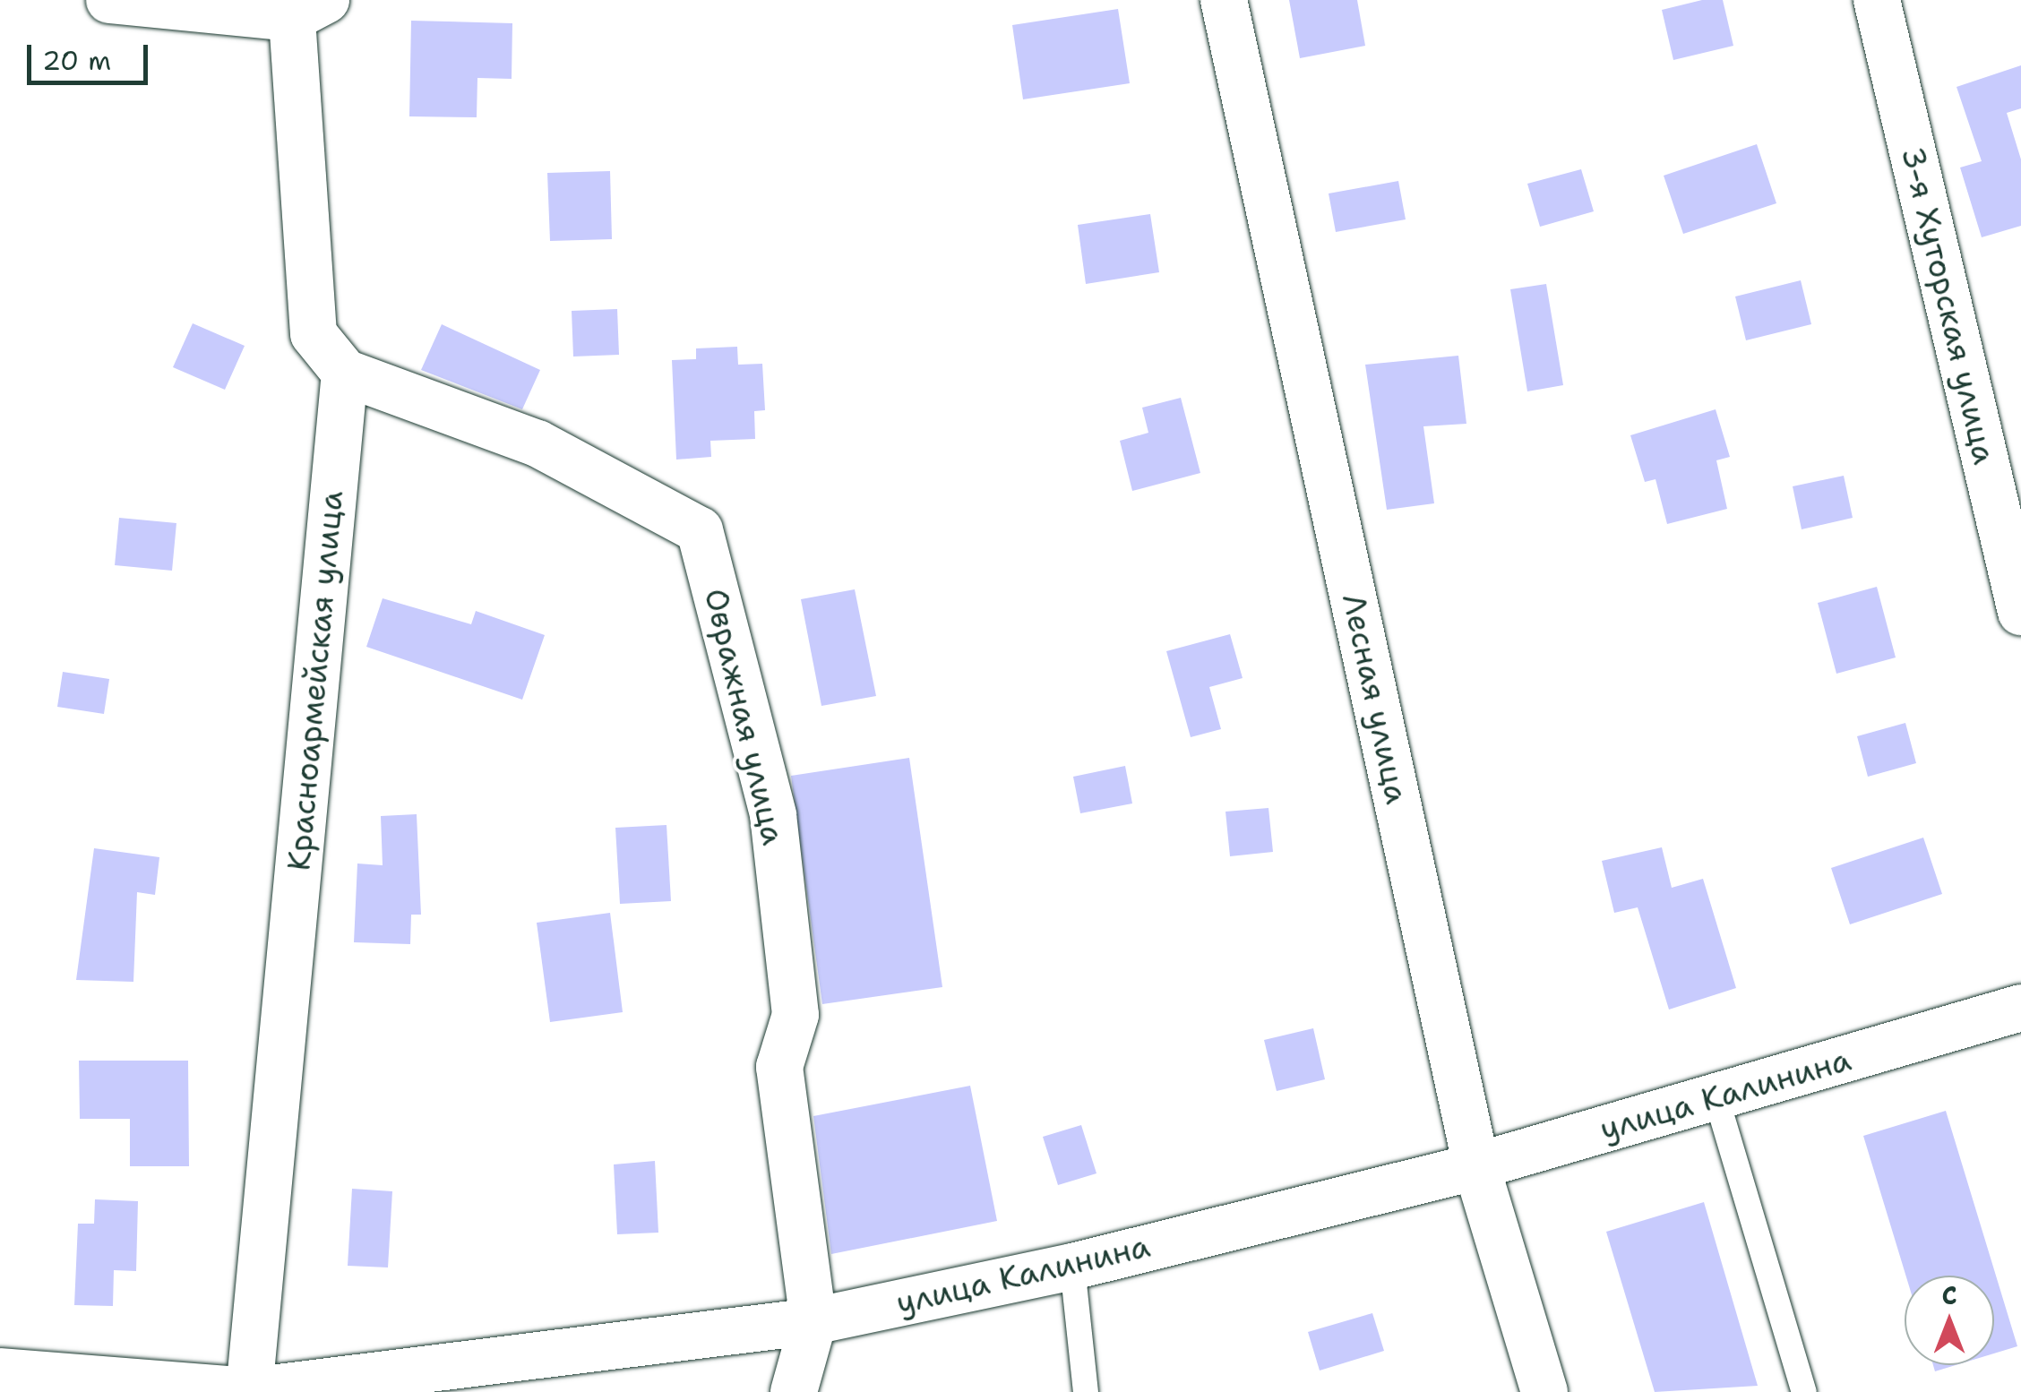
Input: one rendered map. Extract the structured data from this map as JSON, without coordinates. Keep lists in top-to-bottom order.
{
  "streets": {
    "street": [
      "3-я Хуторская улица",
      "Красноармейская улица",
      "Лесная улица",
      "Овражная улица",
      "улица Калинина"
    ]
  },
  "crossings": [
    ["Красноармейская улица", "Овражная улица"],
    ["Красноармейская улица", "улица Калинина"],
    ["Лесная улица", "улица Калинина"],
    ["Овражная улица", "улица Калинина"]
  ],
  "scale_bar": "20 m",
  "north": "top"
}
